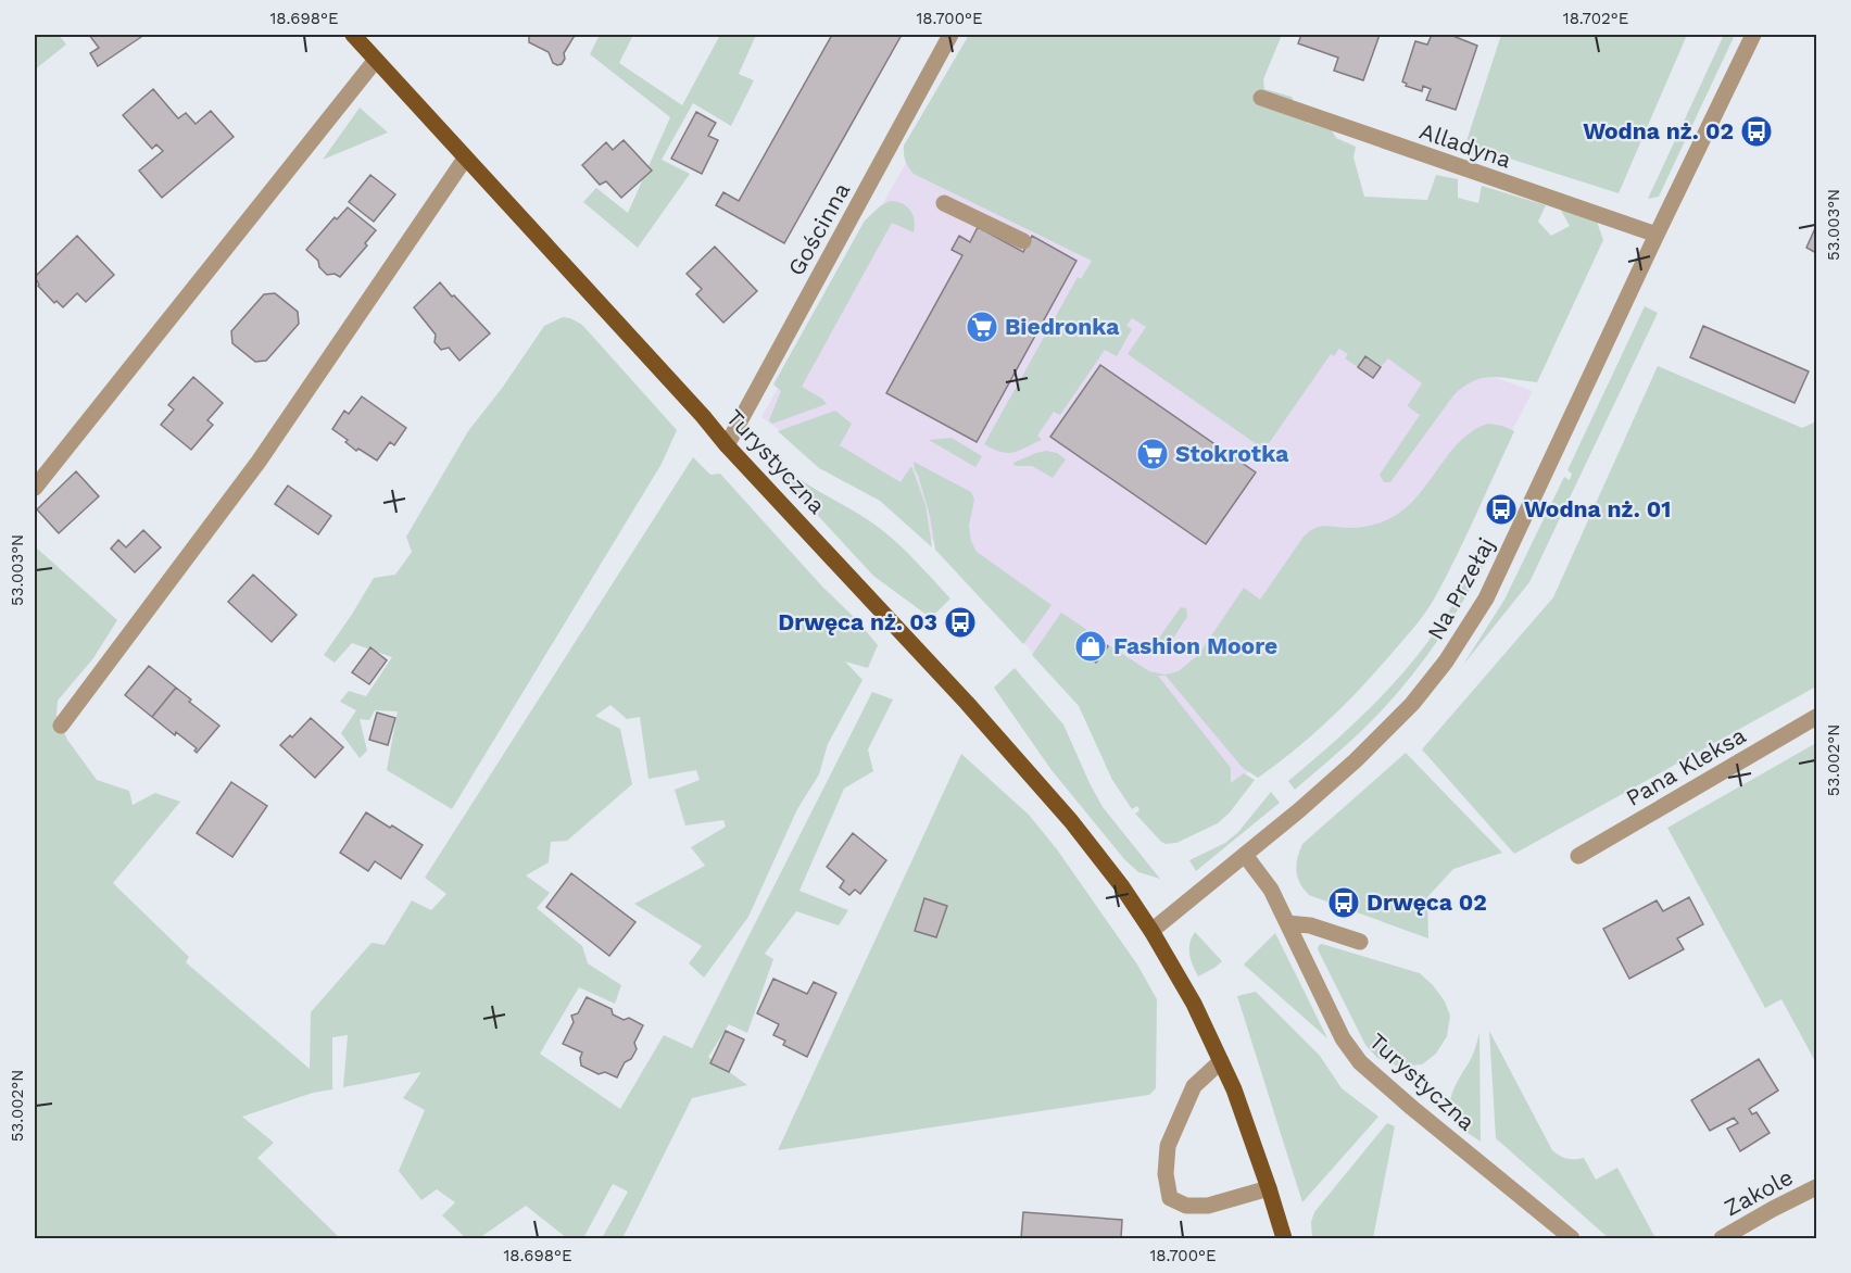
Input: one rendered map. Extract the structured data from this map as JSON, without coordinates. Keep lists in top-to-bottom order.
{
  "streets": {
    "main road": ["Turystyczna"],
    "street": [
      "Alladyna",
      "Gościnna",
      "Na Przełaj",
      "Pana Kleksa",
      "Zakole"
    ]
  },
  "crossings": [
    ["Alladyna", "Na Przełaj"],
    ["Gościnna", "Turystyczna"],
    ["Turystyczna", "Na Przełaj"]
  ],
  "places": {
    "bus stop": [
      "Wodna nż. 02",
      "Wodna nż. 01",
      "Drwęca nż. 03",
      "Drwęca 02"
    ],
    "supermarket": ["Biedronka", "Stokrotka"],
    "shop": ["Fashion Moore"]
  },
  "coordinates": [
    "18.698°E",
    "18.700°E",
    "18.702°E",
    "53.003°N",
    "53.002°N"
  ]
}
